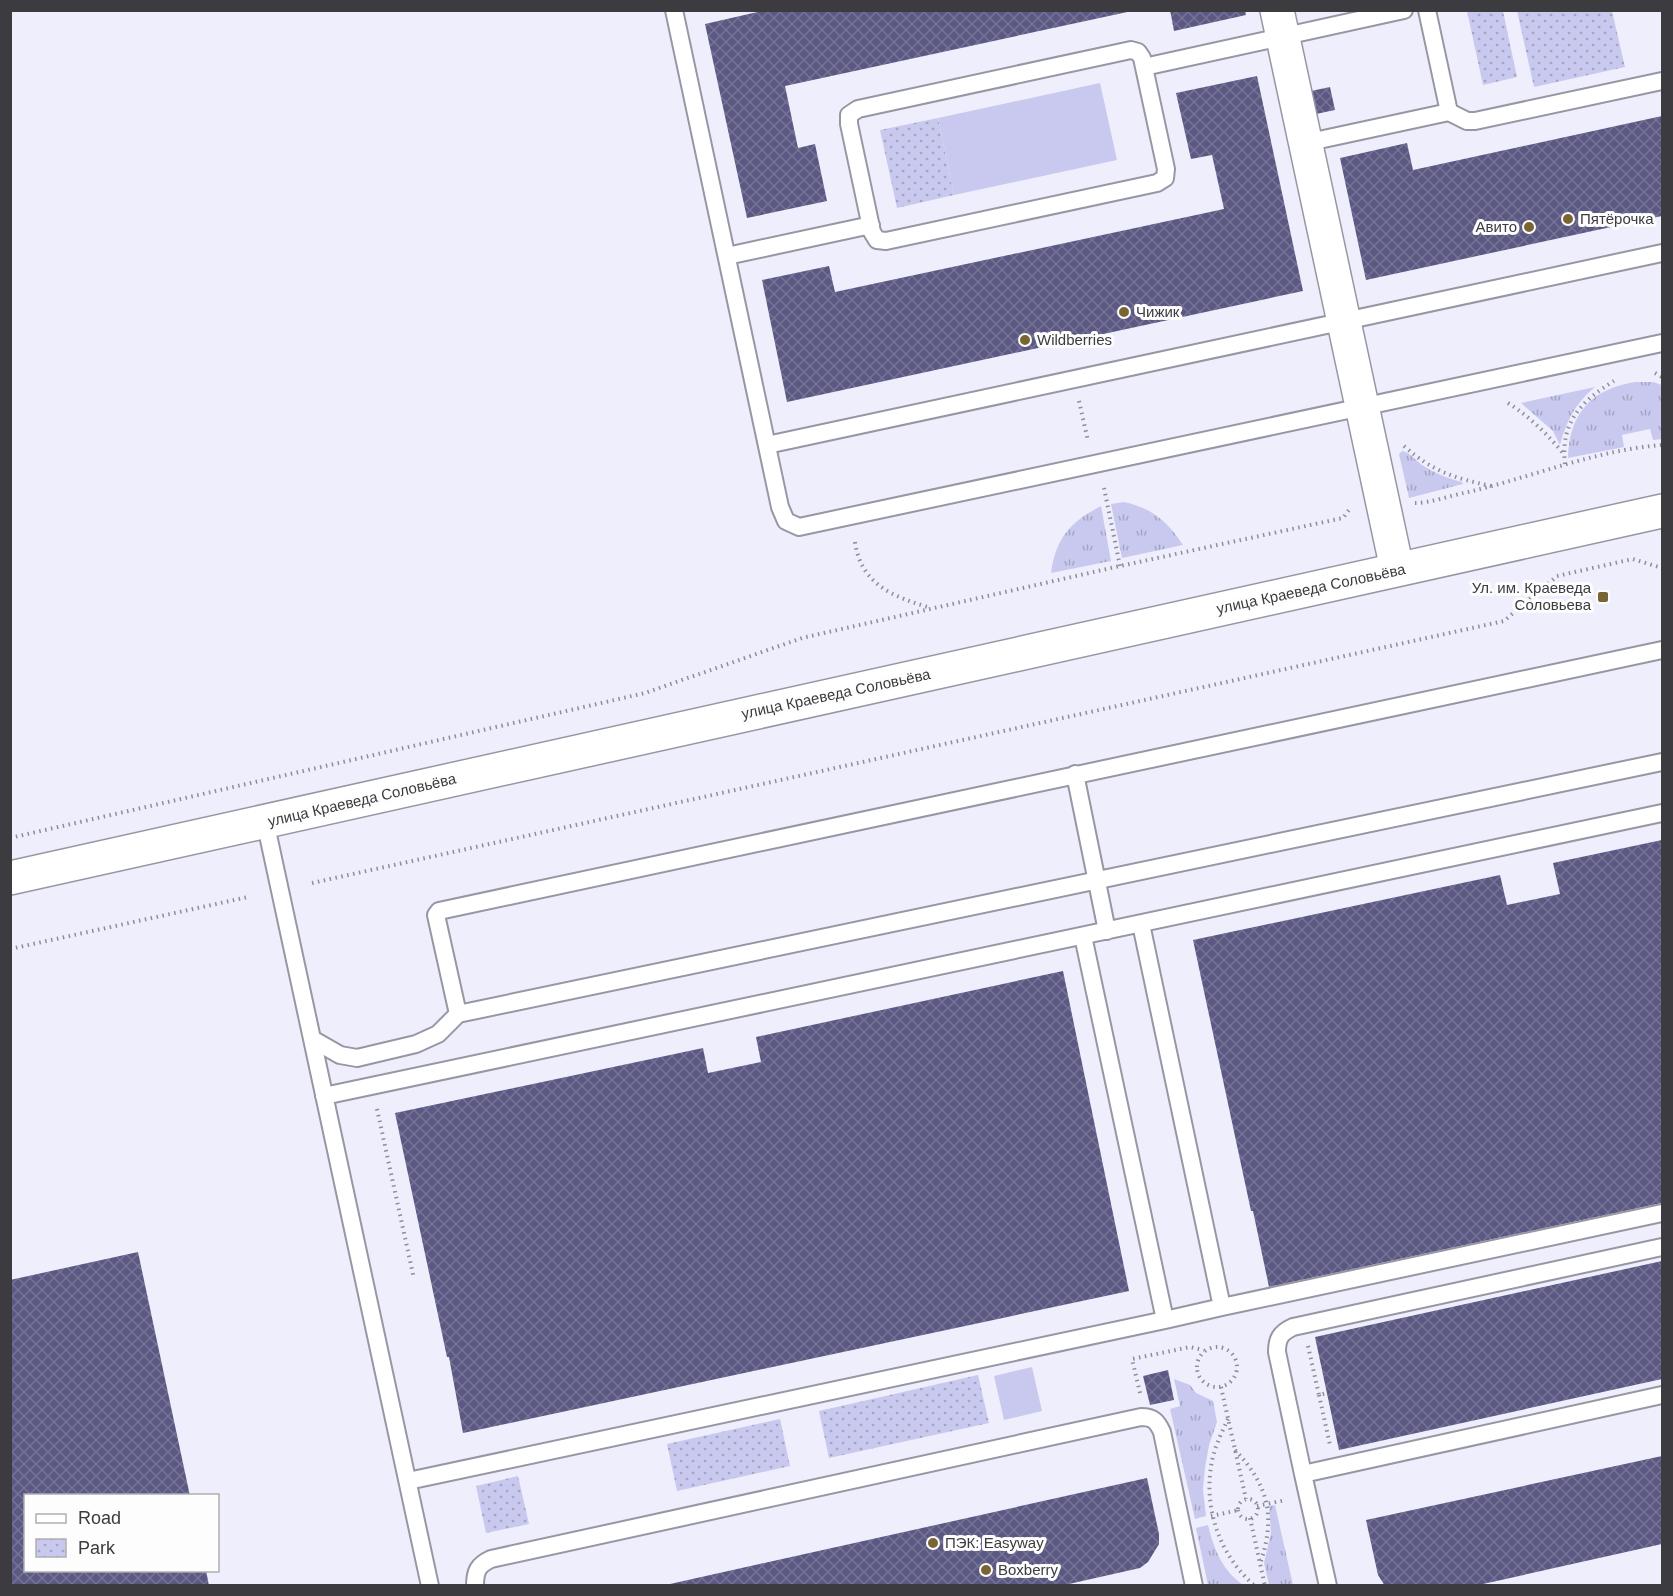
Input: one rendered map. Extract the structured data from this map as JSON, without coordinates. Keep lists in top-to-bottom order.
{
  "streets": {
    "main road": ["улица Краеведа Соловьёва"]
  },
  "places": {
    "other": [
      "Пятёрочка",
      "Авито",
      "Чижик",
      "Wildberries",
      "ПЭК: Easyway",
      "Boxberry"
    ],
    "transit": ["Ул. им. Краеведа Соловьева"]
  },
  "legend": ["Road", "Park"]
}
